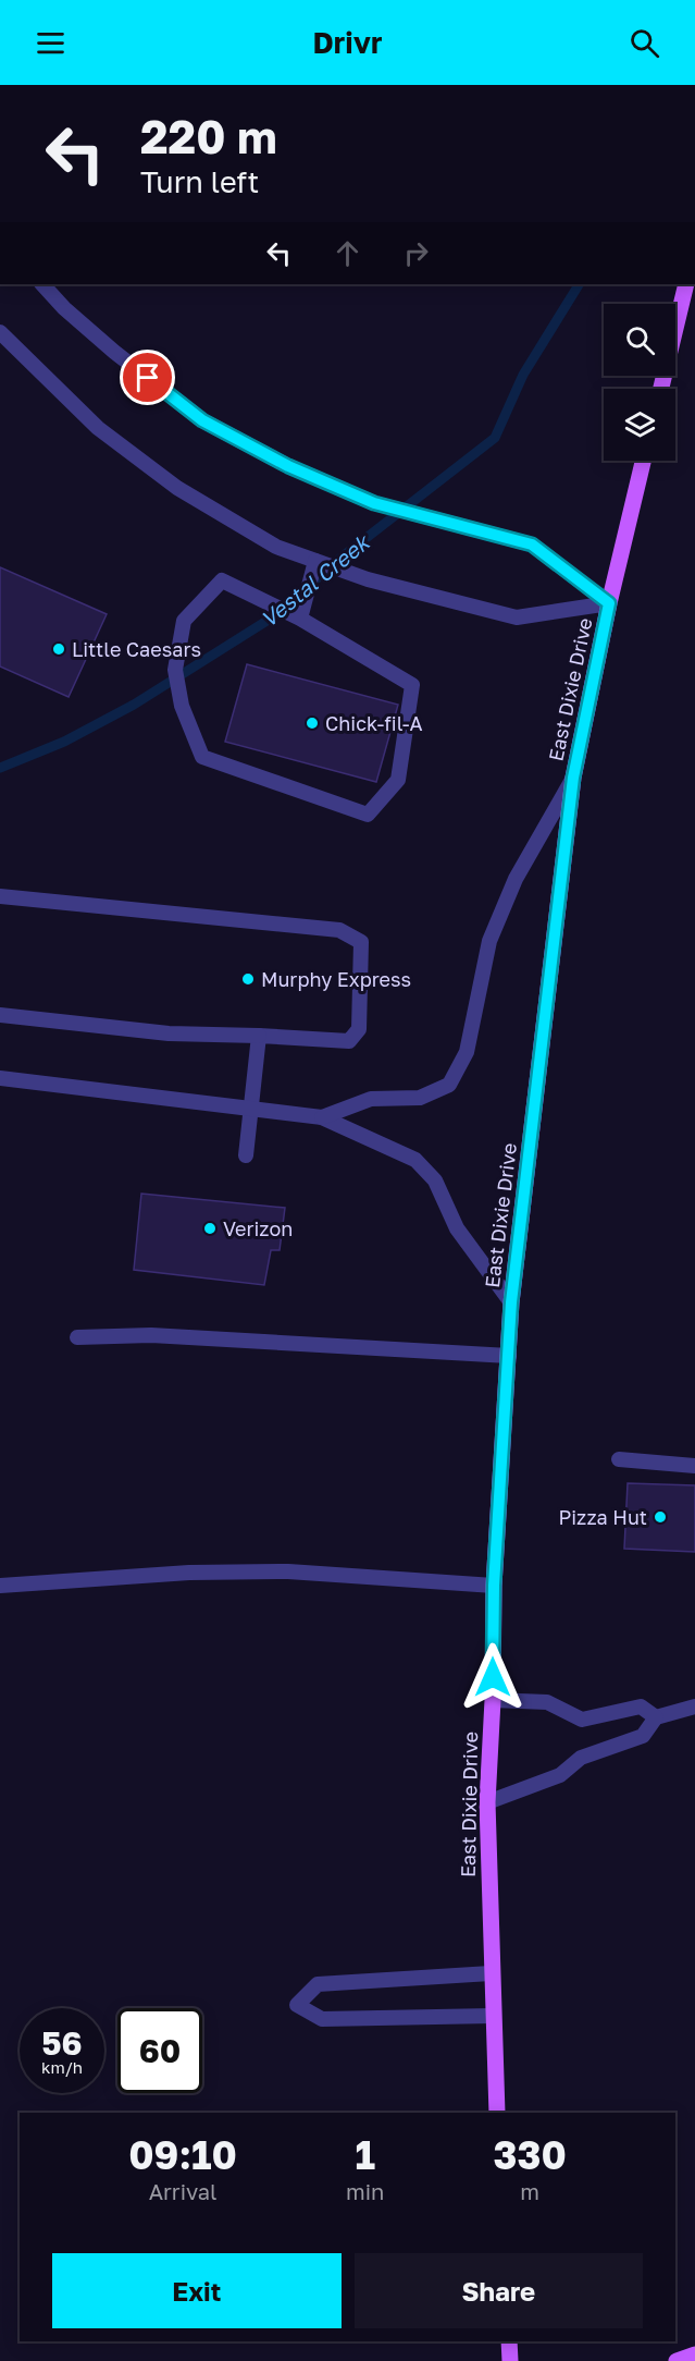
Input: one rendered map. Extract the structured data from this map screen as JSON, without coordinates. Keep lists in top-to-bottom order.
{
  "streets": {
    "main road": ["East Dixie Drive"]
  },
  "water": ["Vestal Creek"],
  "places": [
    "Little Caesars",
    "Chick-fil-A",
    "Murphy Express",
    "Verizon",
    "Pizza Hut"
  ],
  "page": {
    "header": "Drivr",
    "turn": ["220 m", "Turn left"],
    "speed": "56 km/h",
    "limit": "60",
    "eta": [
      "09:10",
      "Arrival",
      "1",
      "min",
      "330",
      "m"
    ],
    "buttons": ["Exit", "Share"]
  }
}
